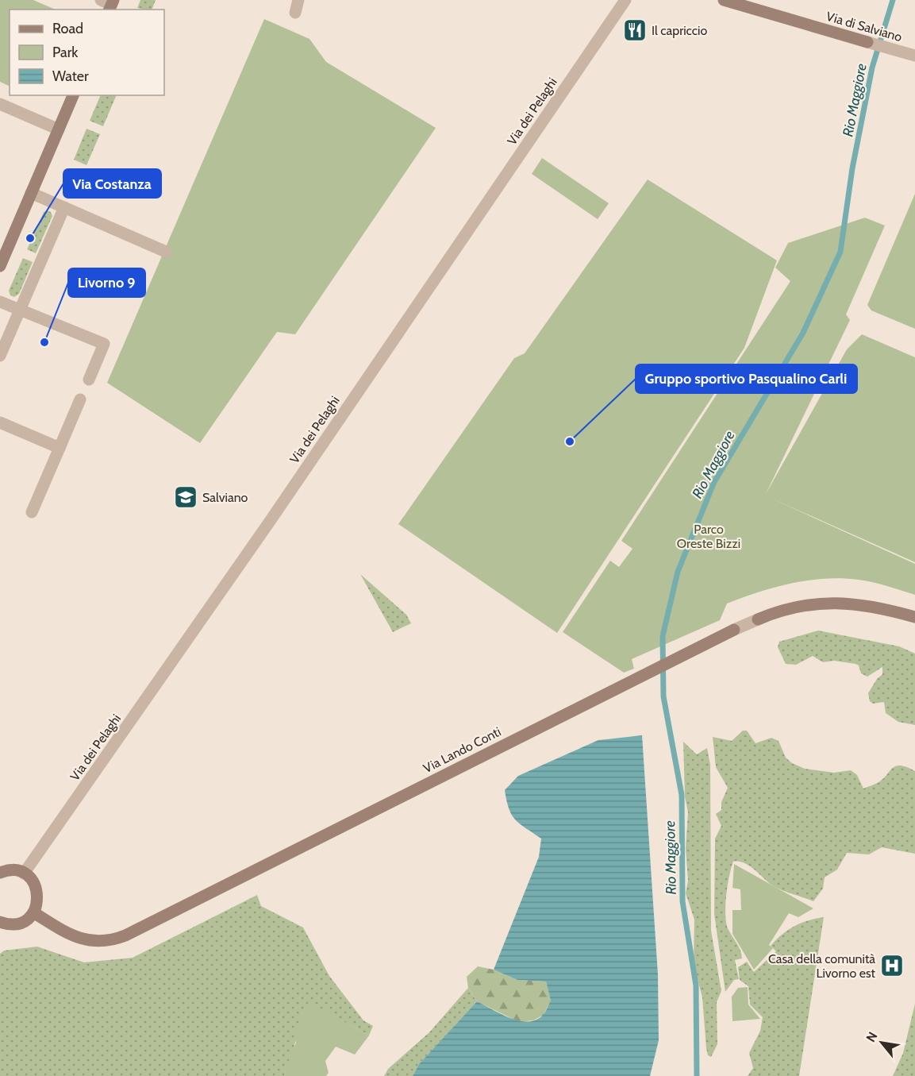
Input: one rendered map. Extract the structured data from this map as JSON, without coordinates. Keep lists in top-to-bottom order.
{
  "streets": {
    "street": ["Via di Salviano", "Via dei Pelaghi", "Via Lando Conti"]
  },
  "water": ["Rio Maggiore"],
  "parks": ["Parco Oreste Bizzi"],
  "places": {
    "restaurant": ["Il capriccio"],
    "other": ["Via Costanza", "Livorno 9", "Gruppo sportivo Pasqualino Carli"],
    "school or university": ["Salviano"],
    "hospital": ["Casa della comunità Livorno est"]
  },
  "legend": ["Road", "Park", "Water"],
  "north": "top left"
}
